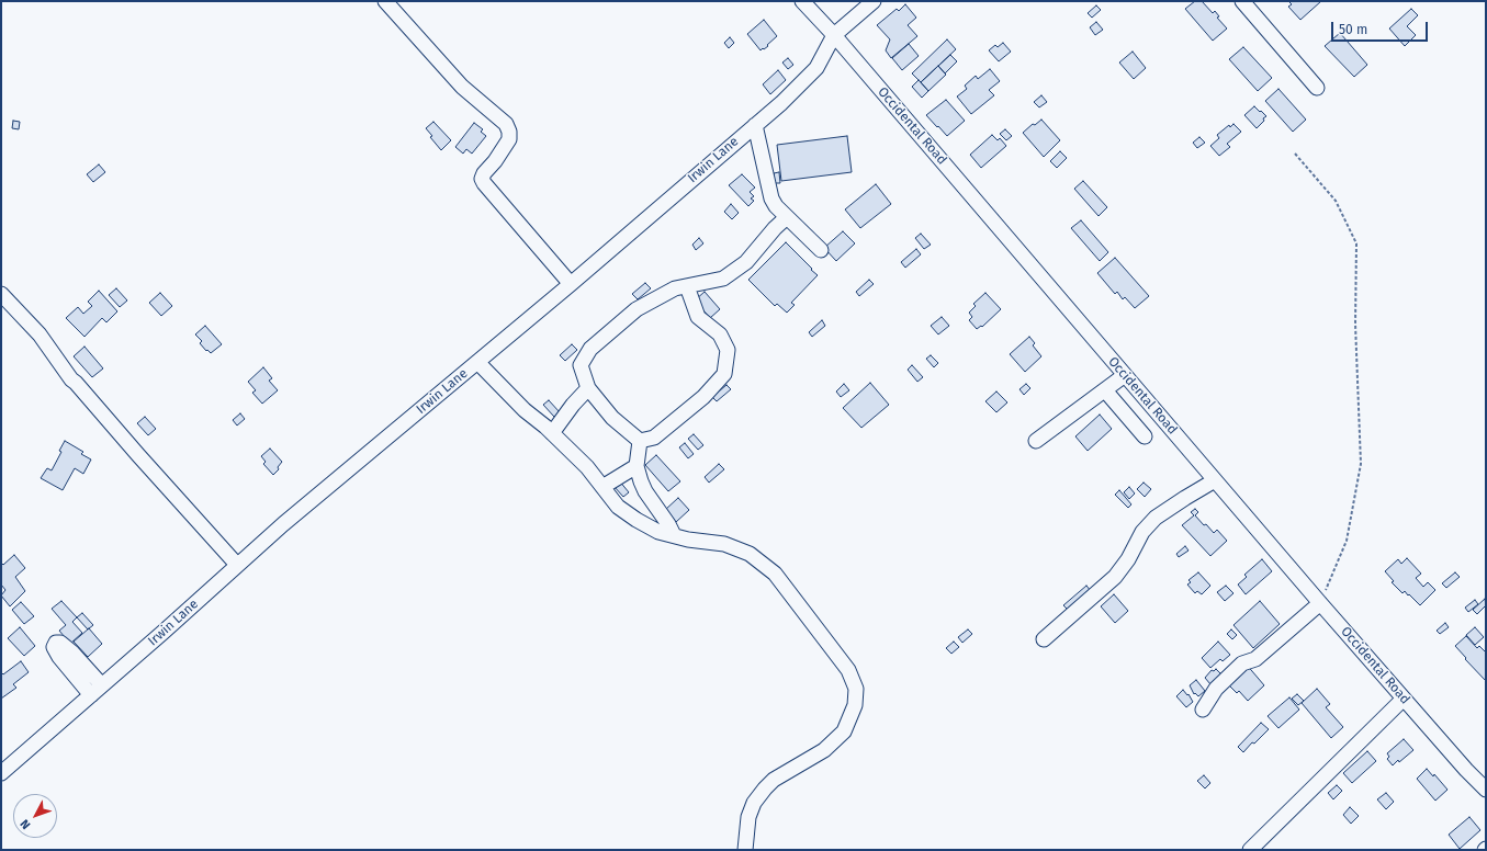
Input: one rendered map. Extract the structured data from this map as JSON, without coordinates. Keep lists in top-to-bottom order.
{
  "streets": {
    "street": ["Occidental Road", "Irwin Lane"]
  },
  "crossings": [
    ["Occidental Road", "Irwin Lane"]
  ],
  "scale_bar": "50 m",
  "north": "bottom left"
}
